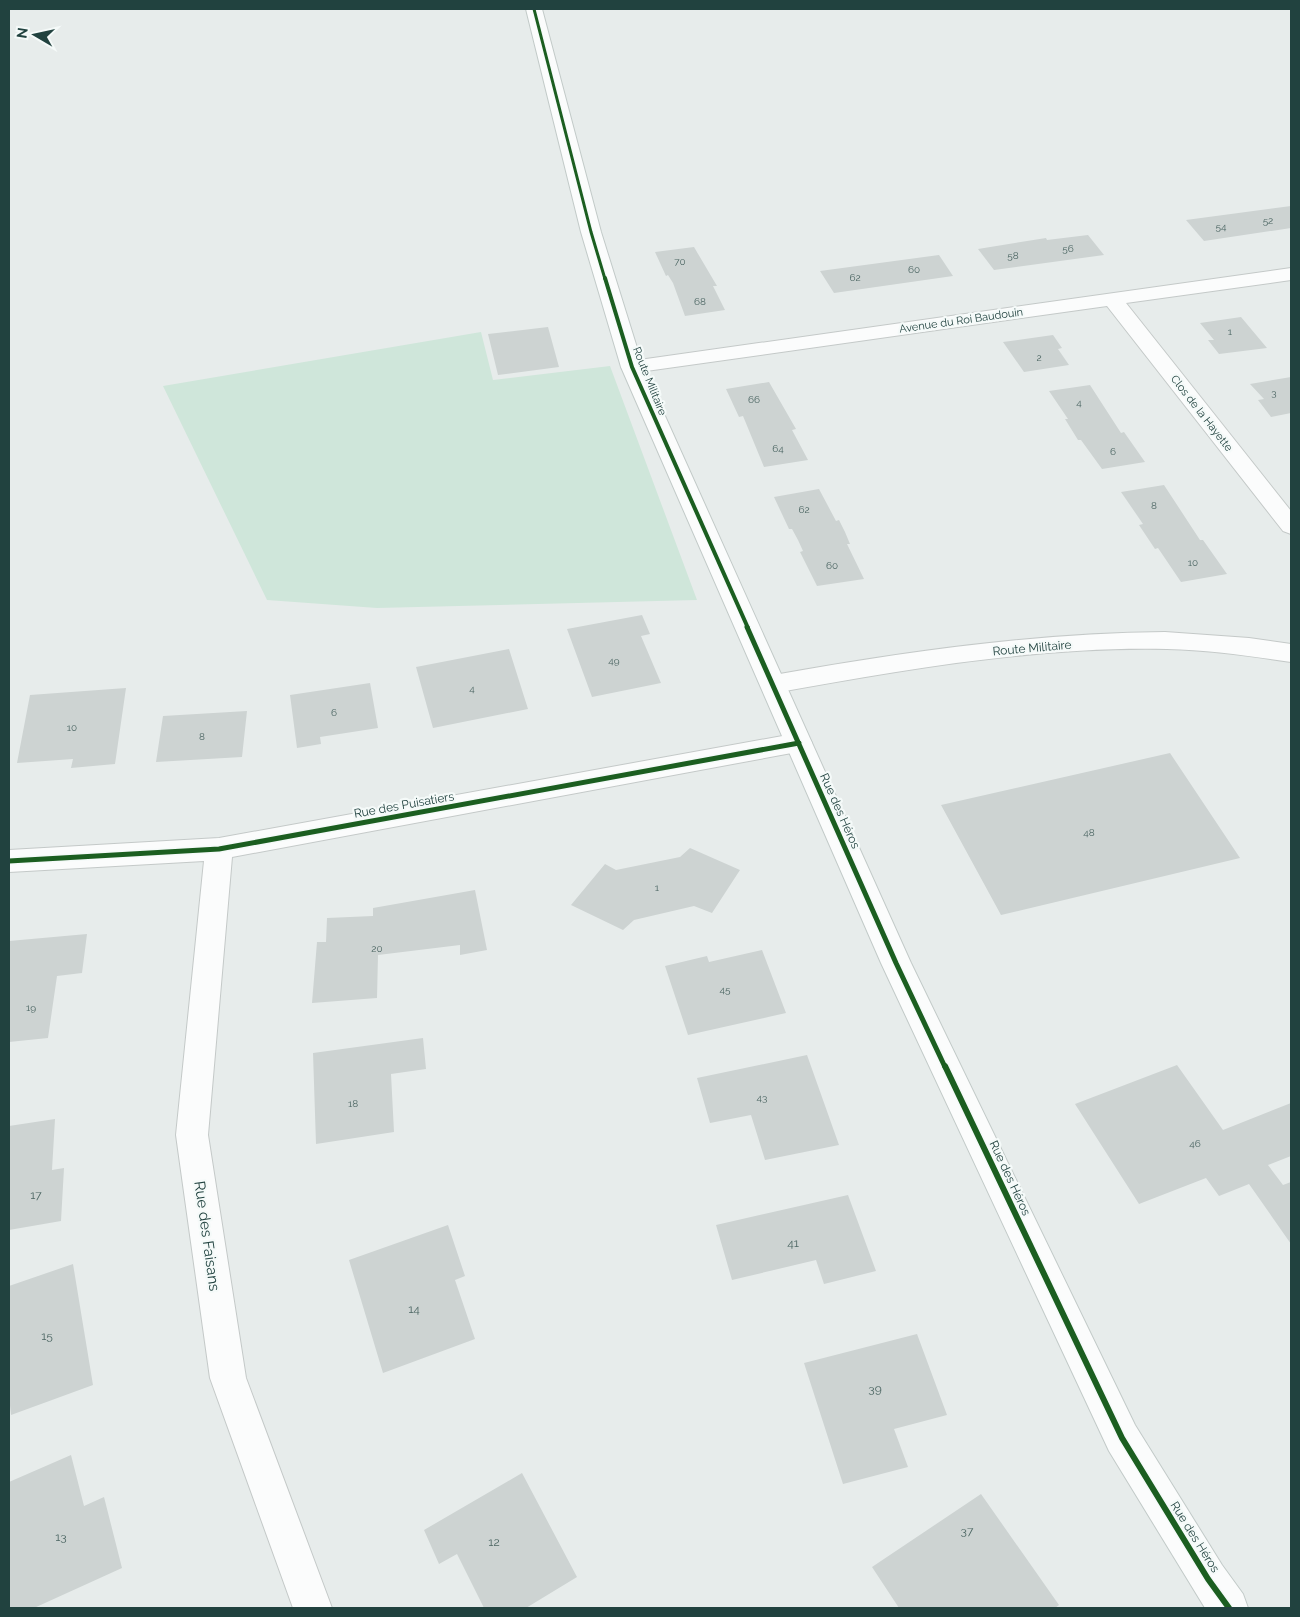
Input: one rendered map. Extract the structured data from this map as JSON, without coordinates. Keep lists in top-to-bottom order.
{
  "streets": {
    "street": [
      "Avenue du Roi Baudouin",
      "Route Militaire",
      "Clos de la Hayette",
      "Rue des Puisatiers",
      "Rue des Héros",
      "Rue des Faisans"
    ]
  },
  "crossings": [
    ["Avenue du Roi Baudouin", "Route Militaire"],
    ["Avenue du Roi Baudouin", "Clos de la Hayette"],
    ["Route Militaire", "Rue des Puisatiers"],
    ["Route Militaire", "Rue des Héros"],
    ["Rue des Puisatiers", "Rue des Héros"],
    ["Rue des Puisatiers", "Rue des Faisans"]
  ],
  "house_numbers": [
    "52",
    "54",
    "56",
    "58",
    "70",
    "60",
    "62",
    "68",
    "1",
    "2",
    "3",
    "66",
    "4",
    "64",
    "6",
    "8",
    "62",
    "10",
    "60",
    "49",
    "4",
    "6",
    "10",
    "8",
    "48",
    "1",
    "20",
    "45",
    "19",
    "43",
    "18",
    "46",
    "17",
    "41",
    "14",
    "15",
    "39",
    "37",
    "13",
    "12"
  ],
  "north": "left"
}
